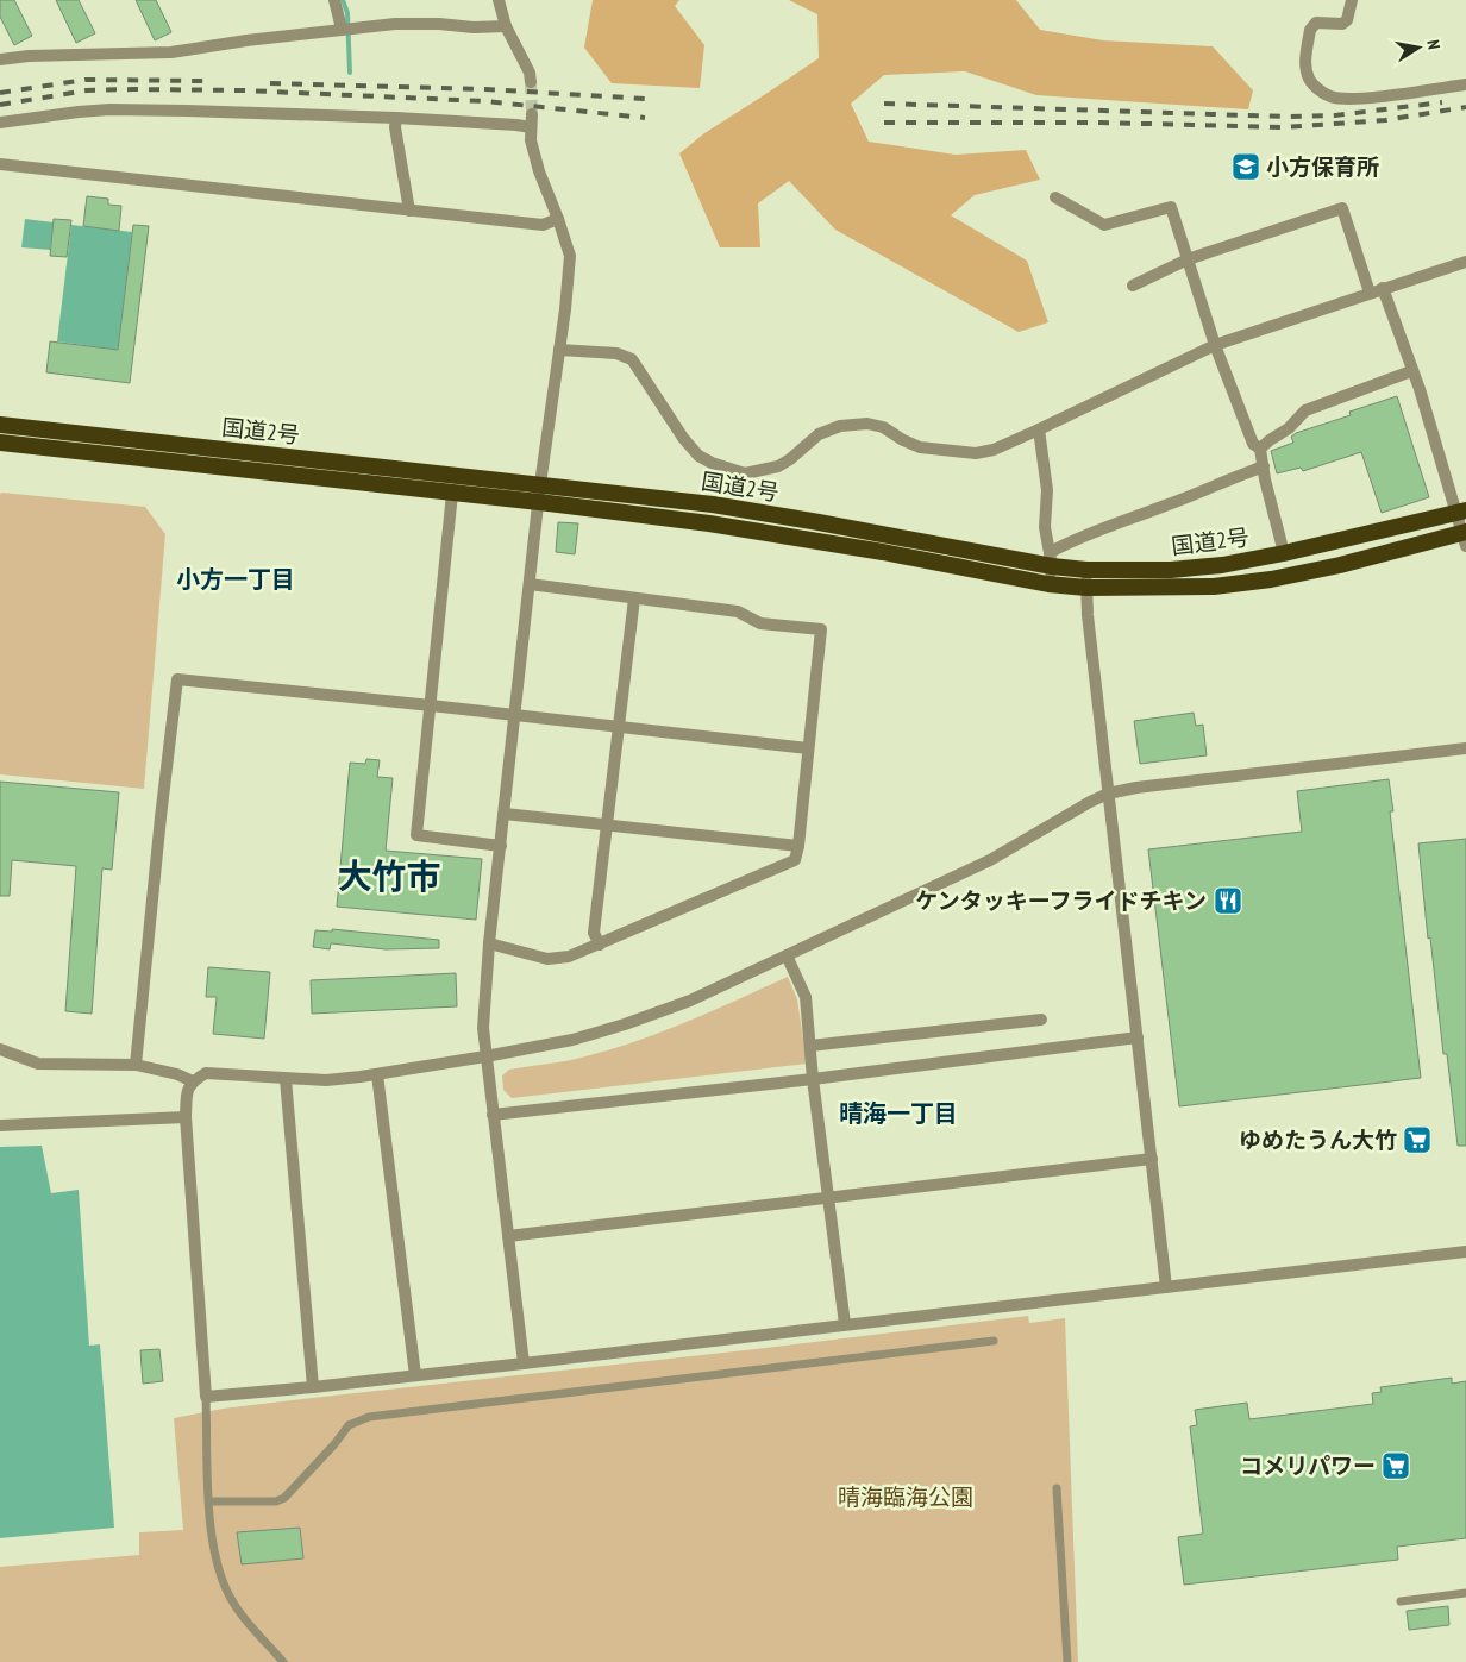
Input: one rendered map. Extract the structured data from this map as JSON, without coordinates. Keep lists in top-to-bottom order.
{
  "streets": {
    "highway": ["国道2号"]
  },
  "districts": ["小方一丁目", "大竹市", "晴海一丁目"],
  "parks": ["晴海臨海公園"],
  "places": {
    "school or university": ["小方保育所"],
    "restaurant": ["ケンタッキーフライドチキン"],
    "supermarket": ["ゆめたうん大竹", "コメリパワー"]
  },
  "north": "right"
}
